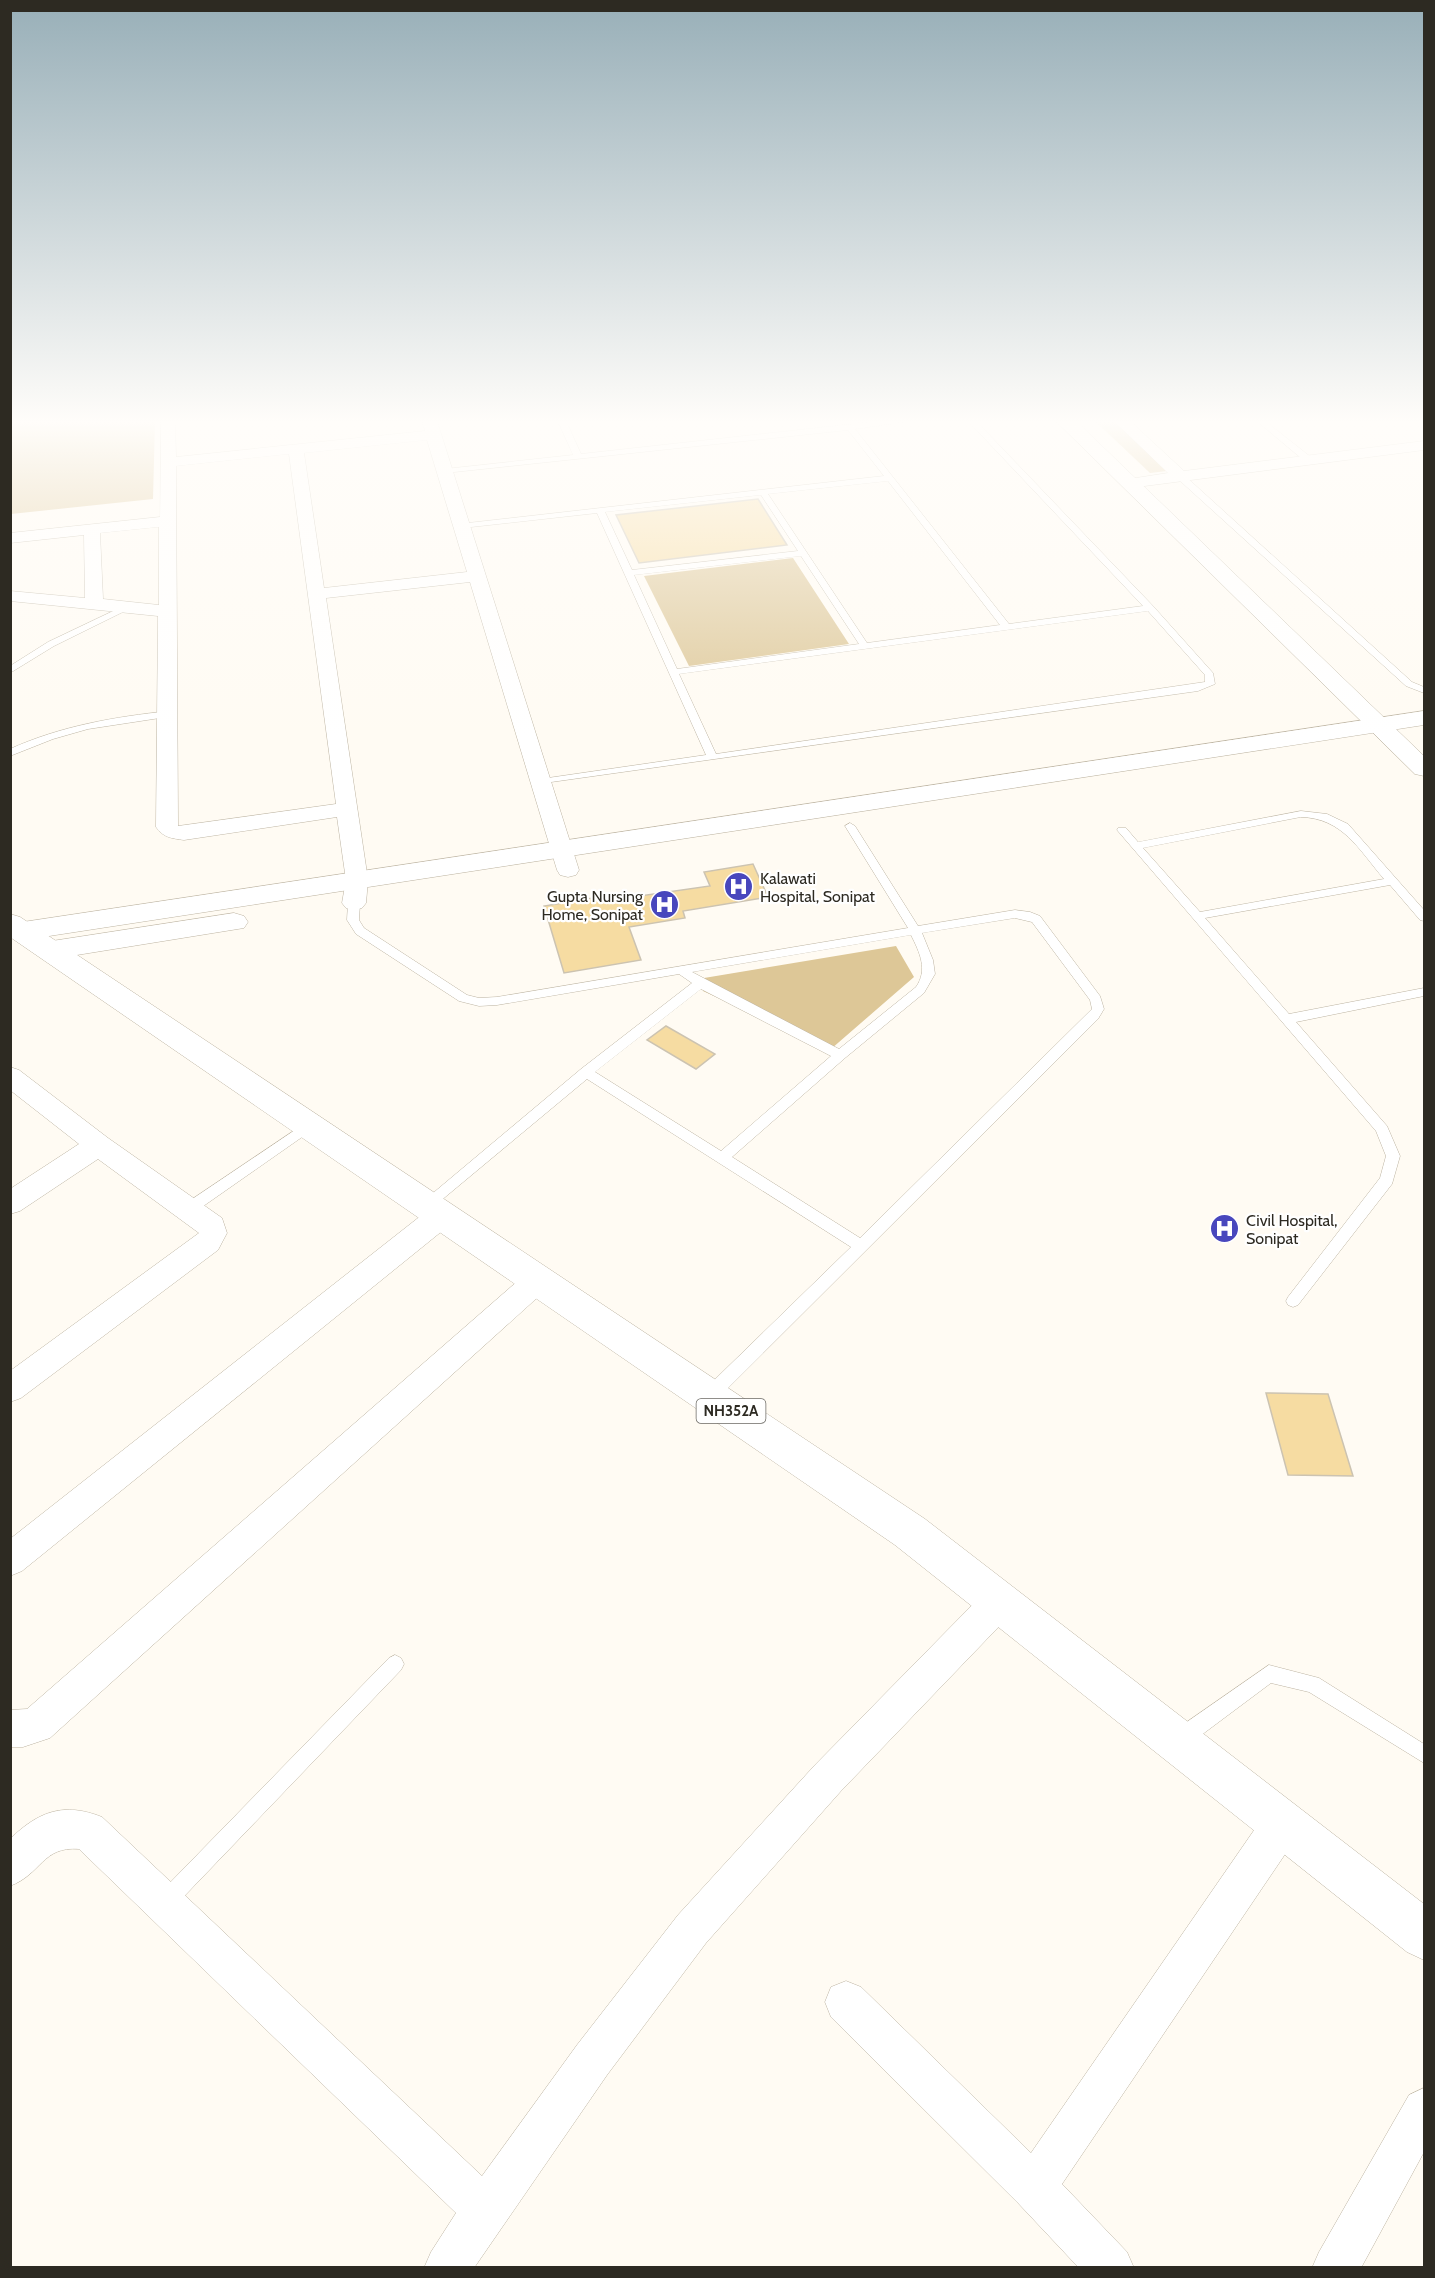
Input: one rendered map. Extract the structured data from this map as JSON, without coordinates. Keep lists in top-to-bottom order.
{
  "streets": {
    "main road": ["NH352A"]
  },
  "places": {
    "hospital": ["Kalawati Hospital, Sonipat", "Gupta Nursing Home, Sonipat", "Civil Hospital, Sonipat"]
  }
}
